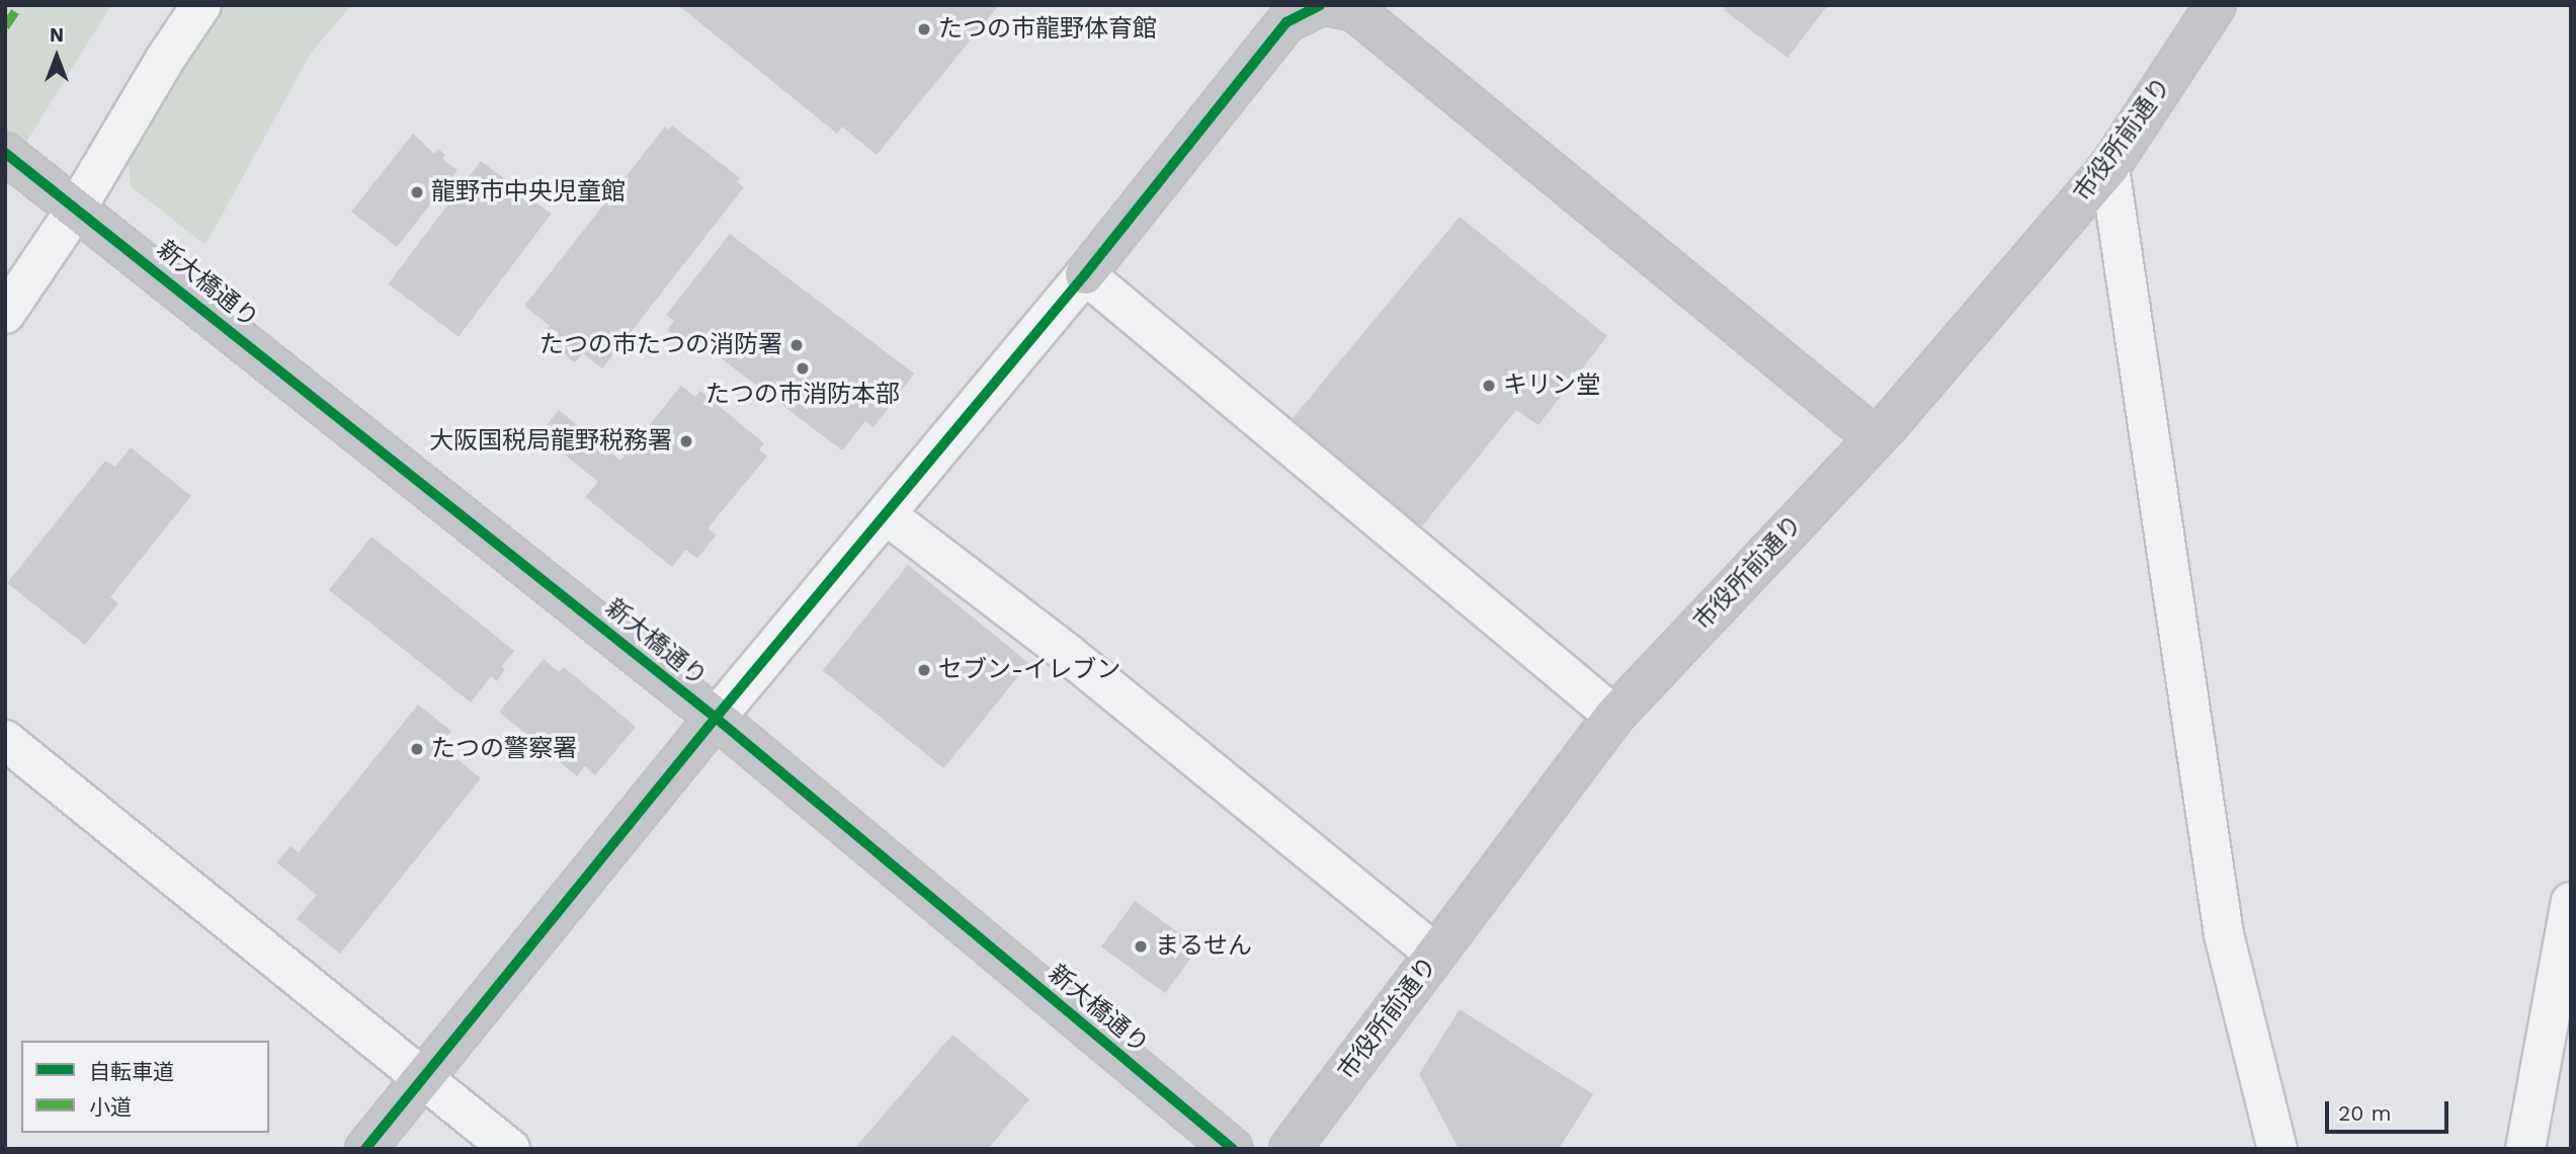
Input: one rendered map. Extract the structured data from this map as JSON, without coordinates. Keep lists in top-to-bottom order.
{
  "streets": {
    "street": ["市役所前通り", "新大橋通り"]
  },
  "places": [
    "たつの市龍野体育館",
    "龍野市中央児童館",
    "たつの市たつの消防署",
    "たつの市消防本部",
    "キリン堂",
    "大阪国税局龍野税務署",
    "セブン-イレブン",
    "たつの警察署",
    "まるせん"
  ],
  "legend": ["自転車道", "小道"],
  "scale_bar": "20 m",
  "north": "top"
}
